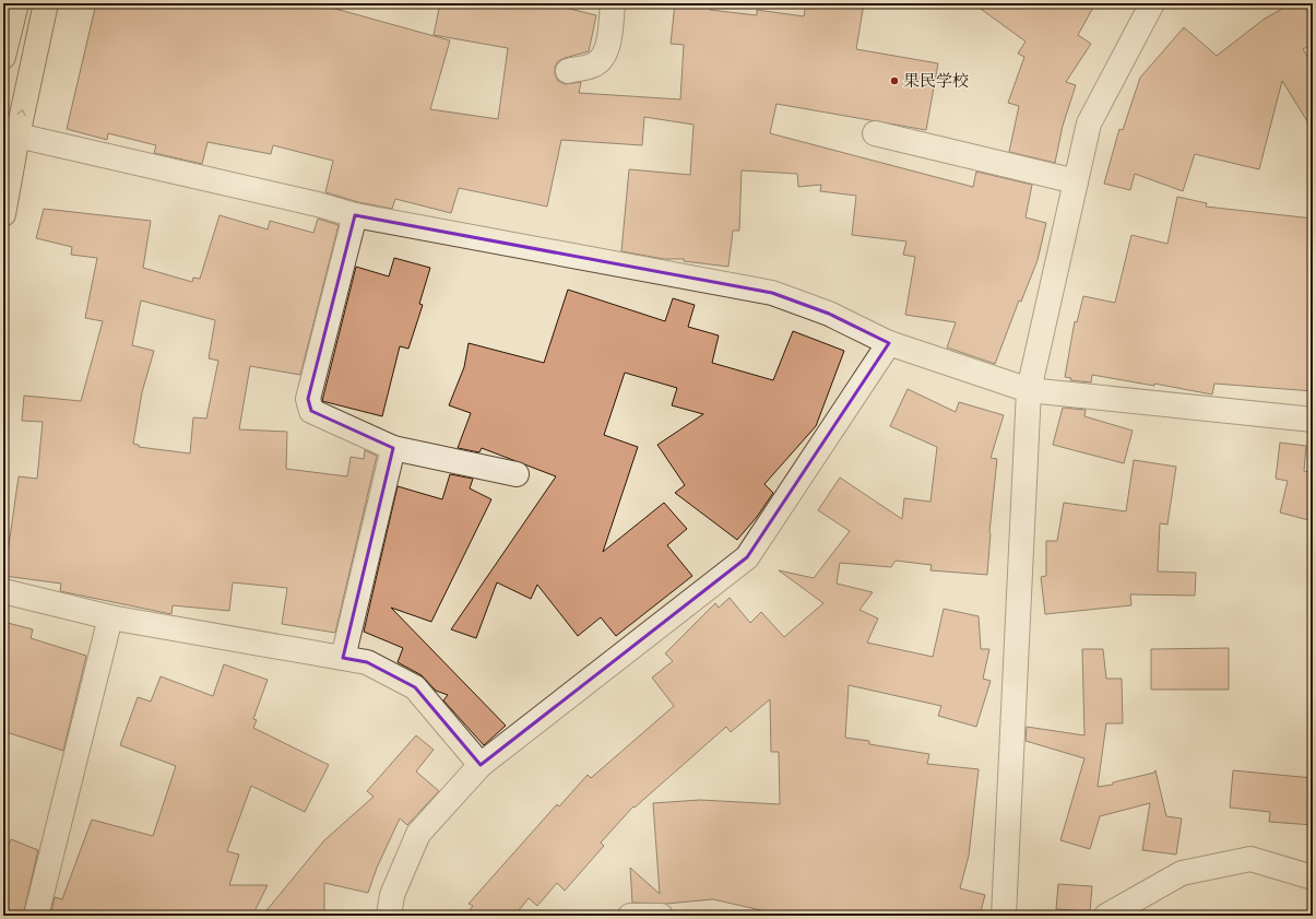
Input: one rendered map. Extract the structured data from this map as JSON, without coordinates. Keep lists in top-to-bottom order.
{
  "places": ["果民学校"]
}
